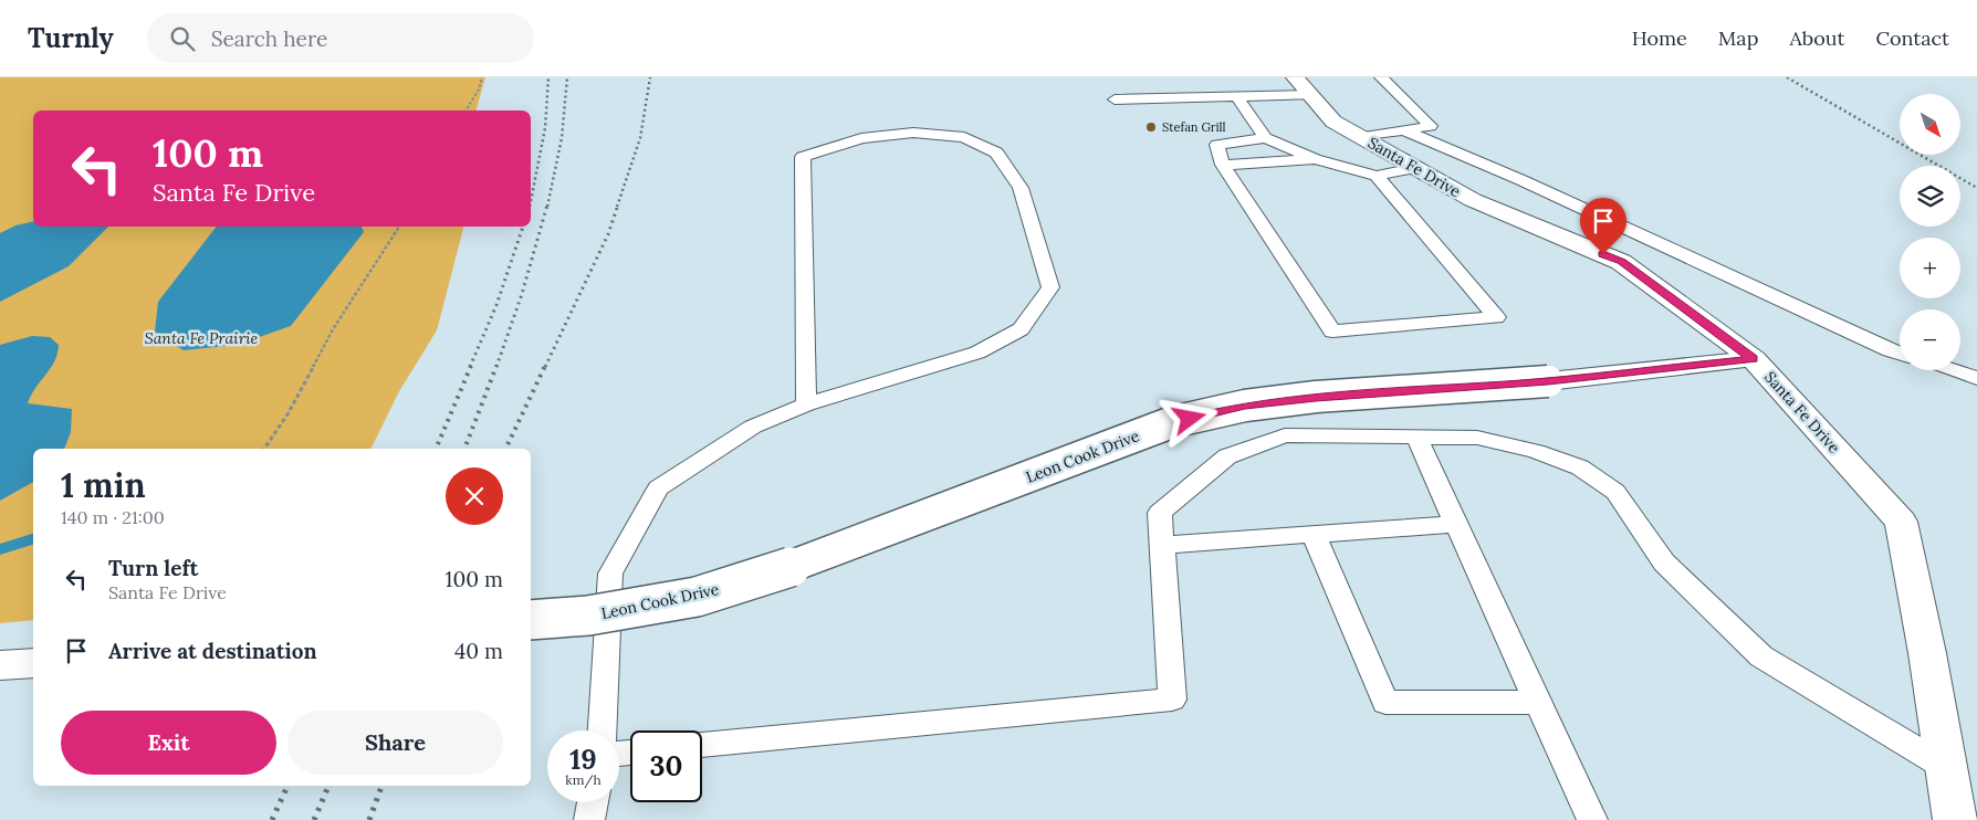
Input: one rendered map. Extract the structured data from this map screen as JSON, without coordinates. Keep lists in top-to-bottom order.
{
  "streets": {
    "street": ["Santa Fe Drive", "Leon Cook Drive"]
  },
  "crossings": [
    ["Santa Fe Drive", "Leon Cook Drive"]
  ],
  "parks": ["Santa Fe Prairie"],
  "places": ["Stefan Grill"],
  "north": "bottom right",
  "page": {
    "header": "Turnly",
    "search": "Search here",
    "nav": [
      "Home",
      "Map",
      "About",
      "Contact"
    ],
    "map_buttons": ["+", "−"],
    "turn": ["100 m", "Santa Fe Drive"],
    "heading": ["1 min", "140 m · 21:00"],
    "list": [
      {
        "name": "Turn left",
        "note": "Santa Fe Drive",
        "value": "100 m"
      },
      {
        "name": "Arrive at destination",
        "value": "40 m"
      }
    ],
    "buttons": ["Exit", "Share"],
    "speed": "19 km/h",
    "limit": "30"
  }
}
